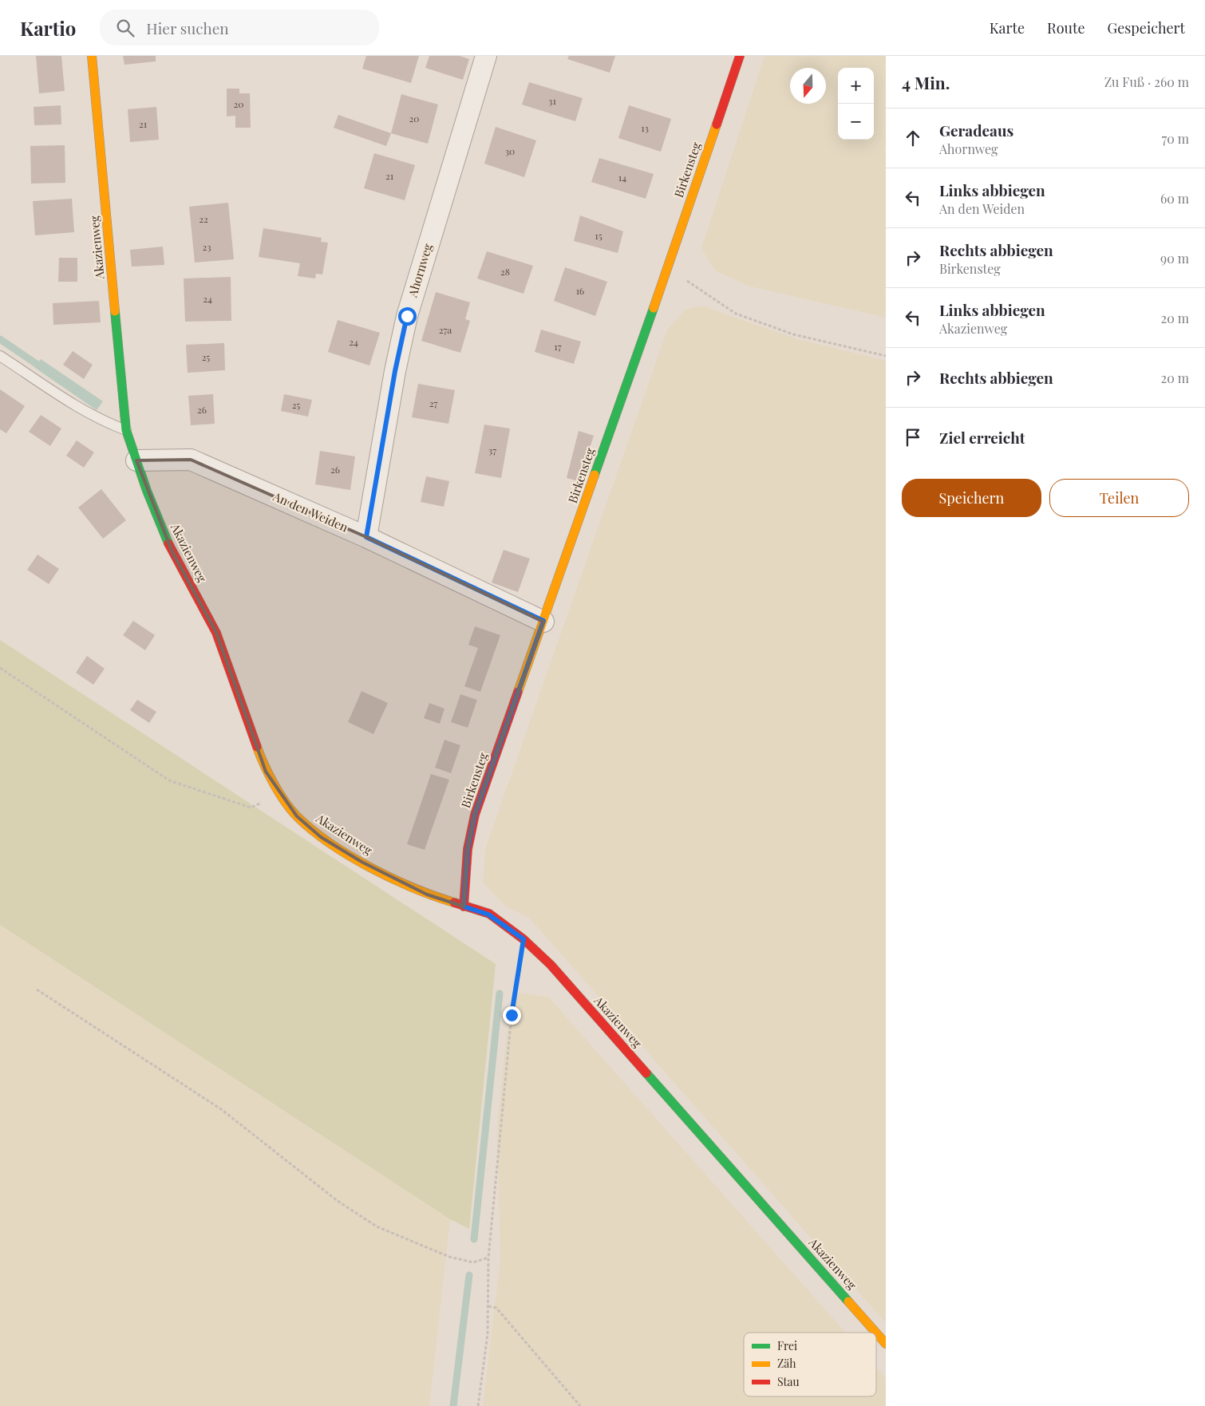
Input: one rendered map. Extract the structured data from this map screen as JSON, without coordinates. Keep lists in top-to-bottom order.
{
  "streets": {
    "street": [
      "Birkensteg",
      "Akazienweg",
      "Ahornweg",
      "An den Weiden"
    ]
  },
  "crossings": [
    ["Birkensteg", "Akazienweg"],
    ["Birkensteg", "An den Weiden"],
    ["Akazienweg", "An den Weiden"],
    ["Ahornweg", "An den Weiden"]
  ],
  "house_numbers": [
    "31",
    "20",
    "20",
    "21",
    "13",
    "30",
    "21",
    "14",
    "22",
    "15",
    "23",
    "28",
    "16",
    "24",
    "27a",
    "24",
    "17",
    "25",
    "27",
    "25",
    "26",
    "37",
    "26"
  ],
  "legend": ["Frei", "Zäh", "Stau"],
  "north": "bottom",
  "page": {
    "header": "Kartio",
    "search": "Hier suchen",
    "nav": ["Karte", "Route", "Gespeichert"],
    "heading": ["4 Min.", "Zu Fuß · 260 m"],
    "map_buttons": ["+", "−"],
    "list": [
      ["Geradeaus", "Ahornweg", "70 m"],
      ["Links abbiegen", "An den Weiden", "60 m"],
      ["Rechts abbiegen", "Birkensteg", "90 m"],
      ["Links abbiegen", "Akazienweg", "20 m"],
      ["Rechts abbiegen", "20 m"],
      "Ziel erreicht"
    ],
    "buttons": ["Speichern", "Teilen"]
  }
}
